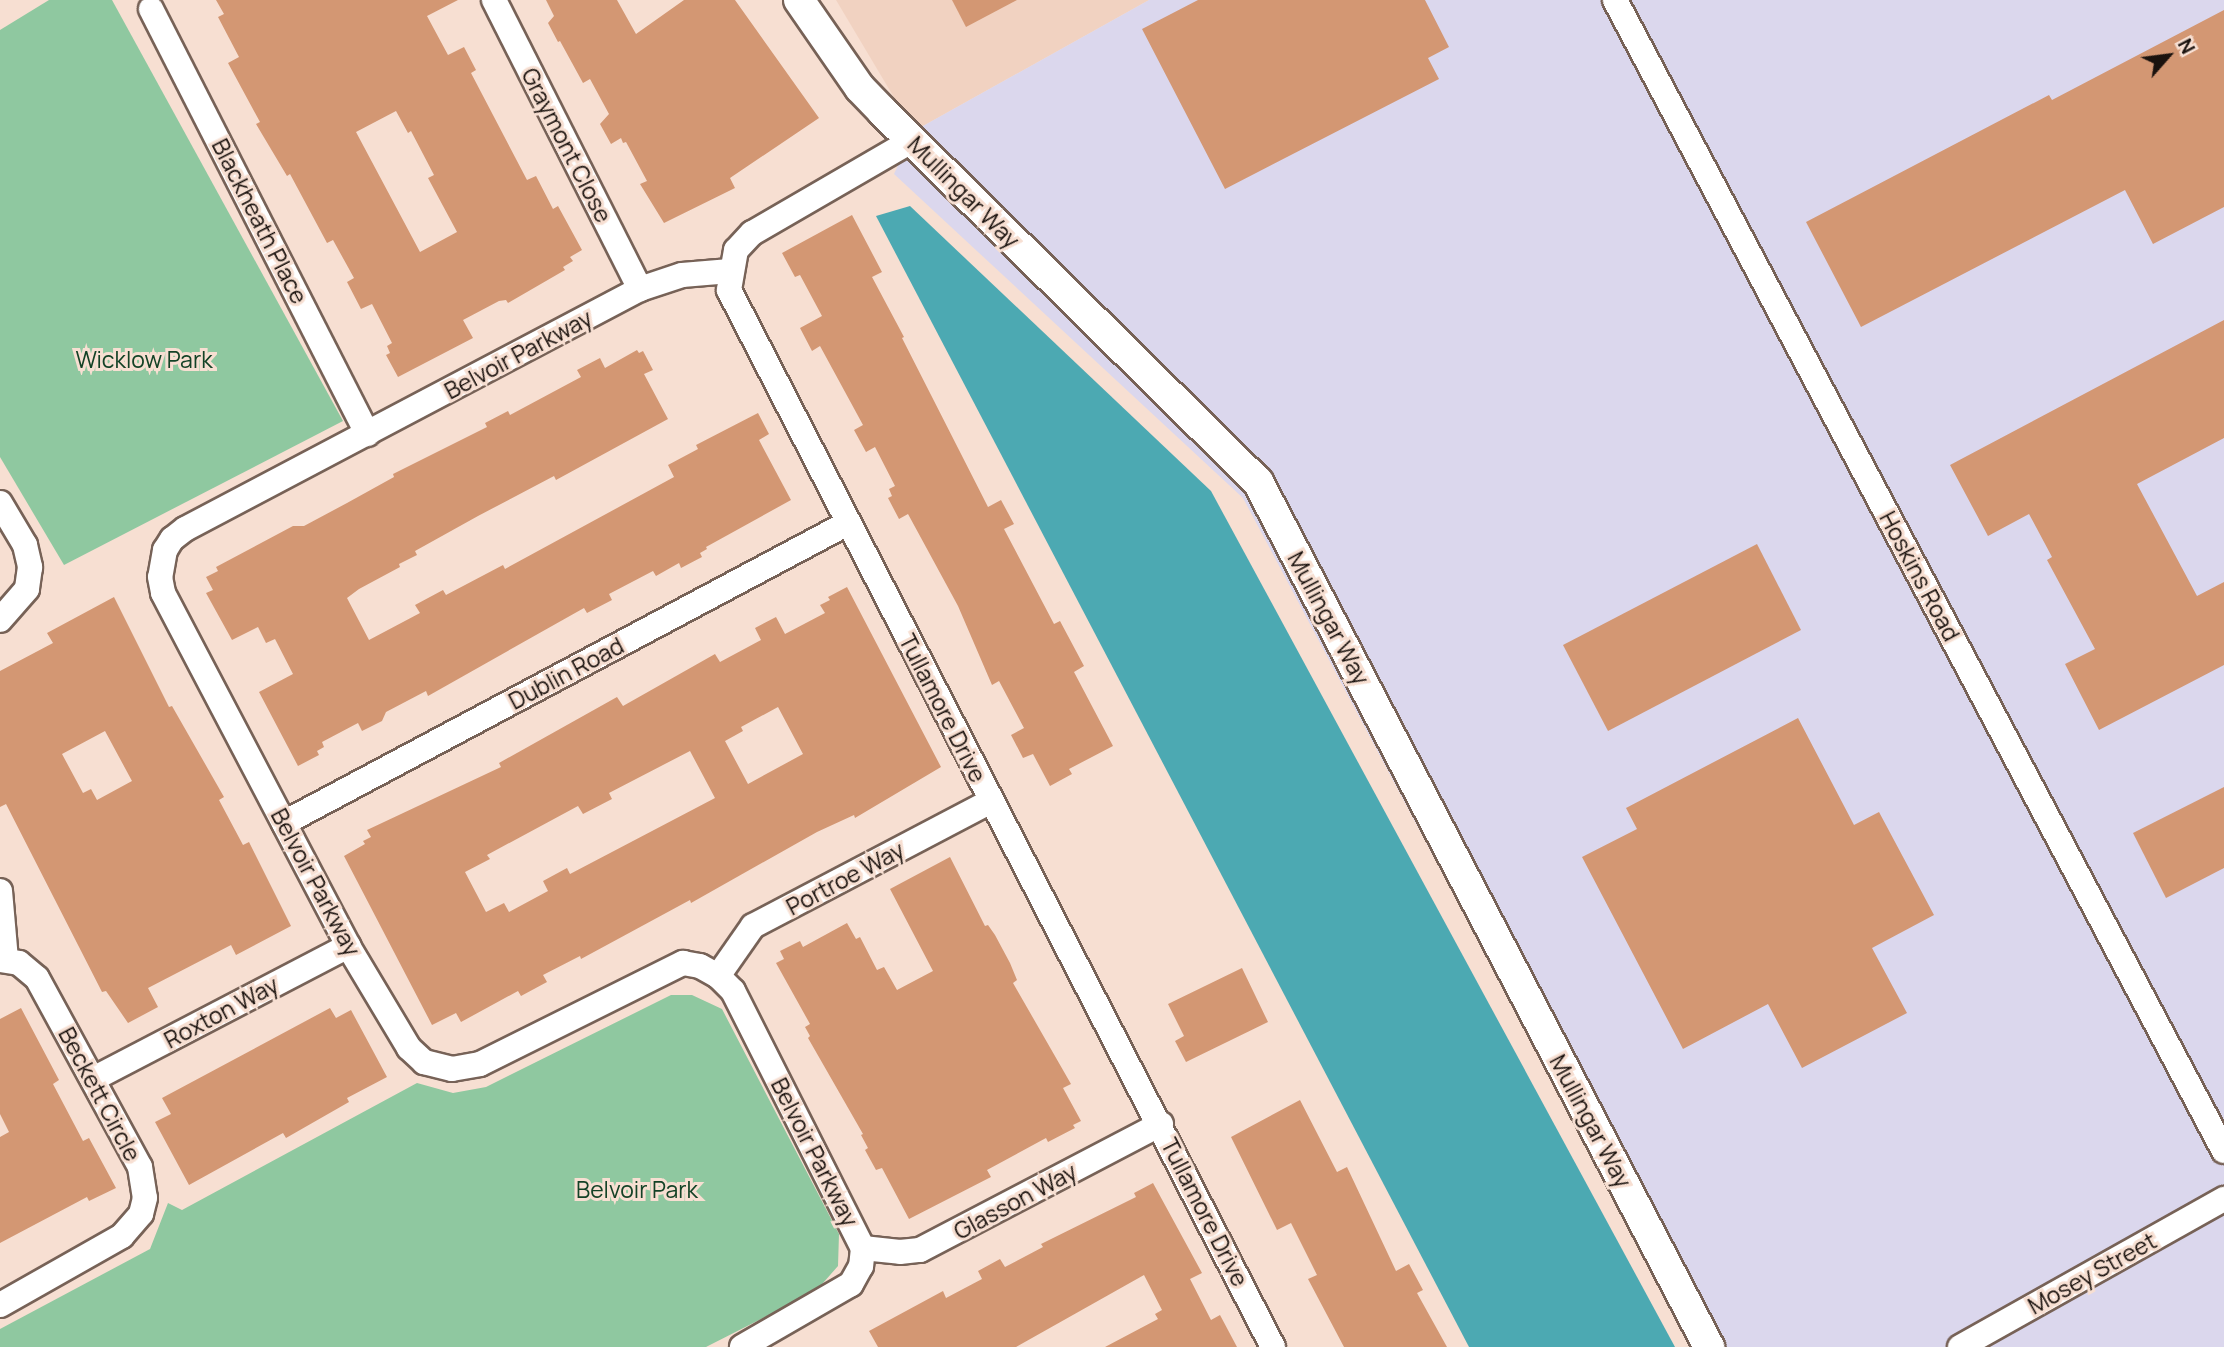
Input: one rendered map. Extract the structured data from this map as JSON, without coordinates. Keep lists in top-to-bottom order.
{
  "streets": {
    "street": [
      "Graymont Close",
      "Mullingar Way",
      "Blackheath Place",
      "Belvoir Parkway",
      "Hoskins Road",
      "Dublin Road",
      "Tullamore Drive",
      "Portroe Way",
      "Roxton Way",
      "Beckett Circle",
      "Glasson Way",
      "Mosey Street"
    ]
  },
  "crossings": [
    ["Graymont Close", "Belvoir Parkway"],
    ["Blackheath Place", "Belvoir Parkway"],
    ["Belvoir Parkway", "Dublin Road"],
    ["Belvoir Parkway", "Tullamore Drive"],
    ["Belvoir Parkway", "Portroe Way"],
    ["Belvoir Parkway", "Roxton Way"],
    ["Belvoir Parkway", "Glasson Way"],
    ["Dublin Road", "Tullamore Drive"],
    ["Tullamore Drive", "Portroe Way"],
    ["Tullamore Drive", "Glasson Way"],
    ["Roxton Way", "Beckett Circle"]
  ],
  "parks": ["Wicklow Park", "Belvoir Park"],
  "north": "top right"
}
